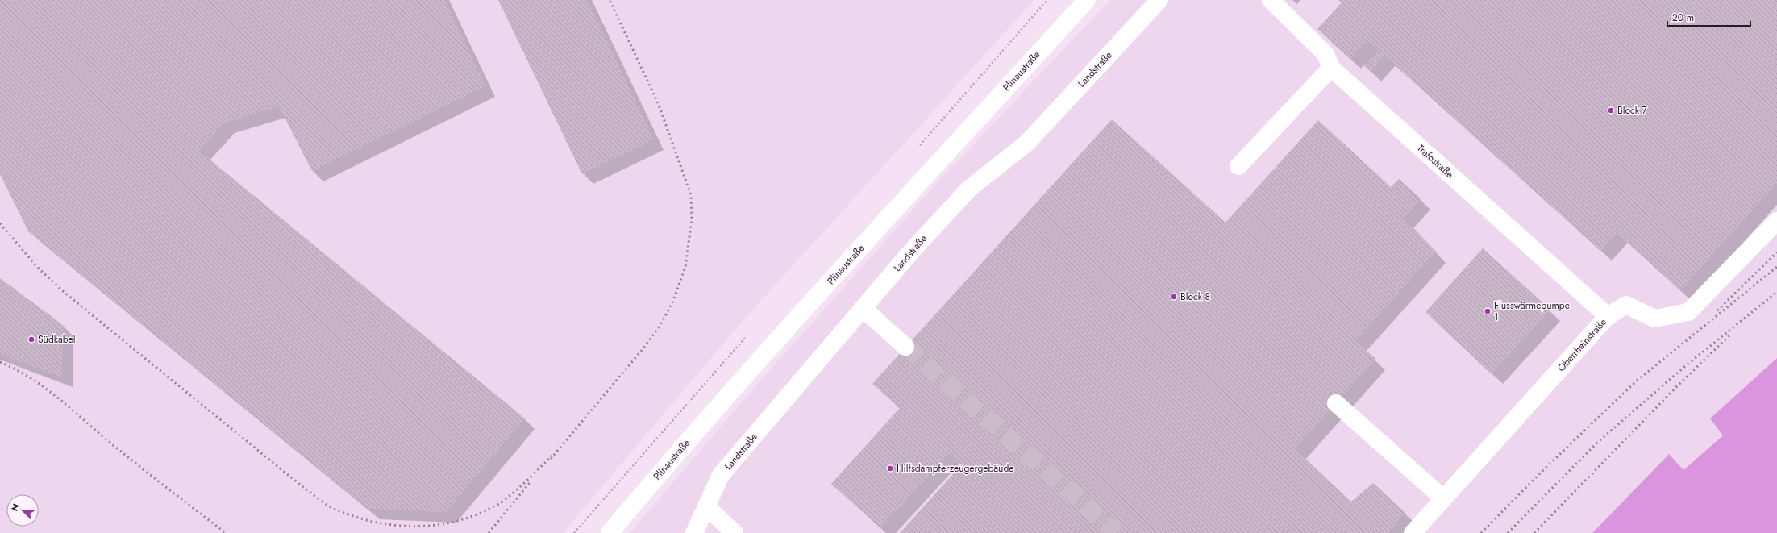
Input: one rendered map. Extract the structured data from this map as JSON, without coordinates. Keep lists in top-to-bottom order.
{
  "streets": {
    "street": [
      "Landstraße",
      "Plinaustraße",
      "Trafostraße",
      "Oberrheinstraße"
    ]
  },
  "crossings": [
    ["Trafostraße", "Oberrheinstraße"]
  ],
  "places": [
    "Block 7",
    "Block 8",
    "Flusswärmepumpe 1",
    "Südkabel",
    "Hilfsdampferzeugergebäude"
  ],
  "scale_bar": "20 m",
  "north": "top left"
}
